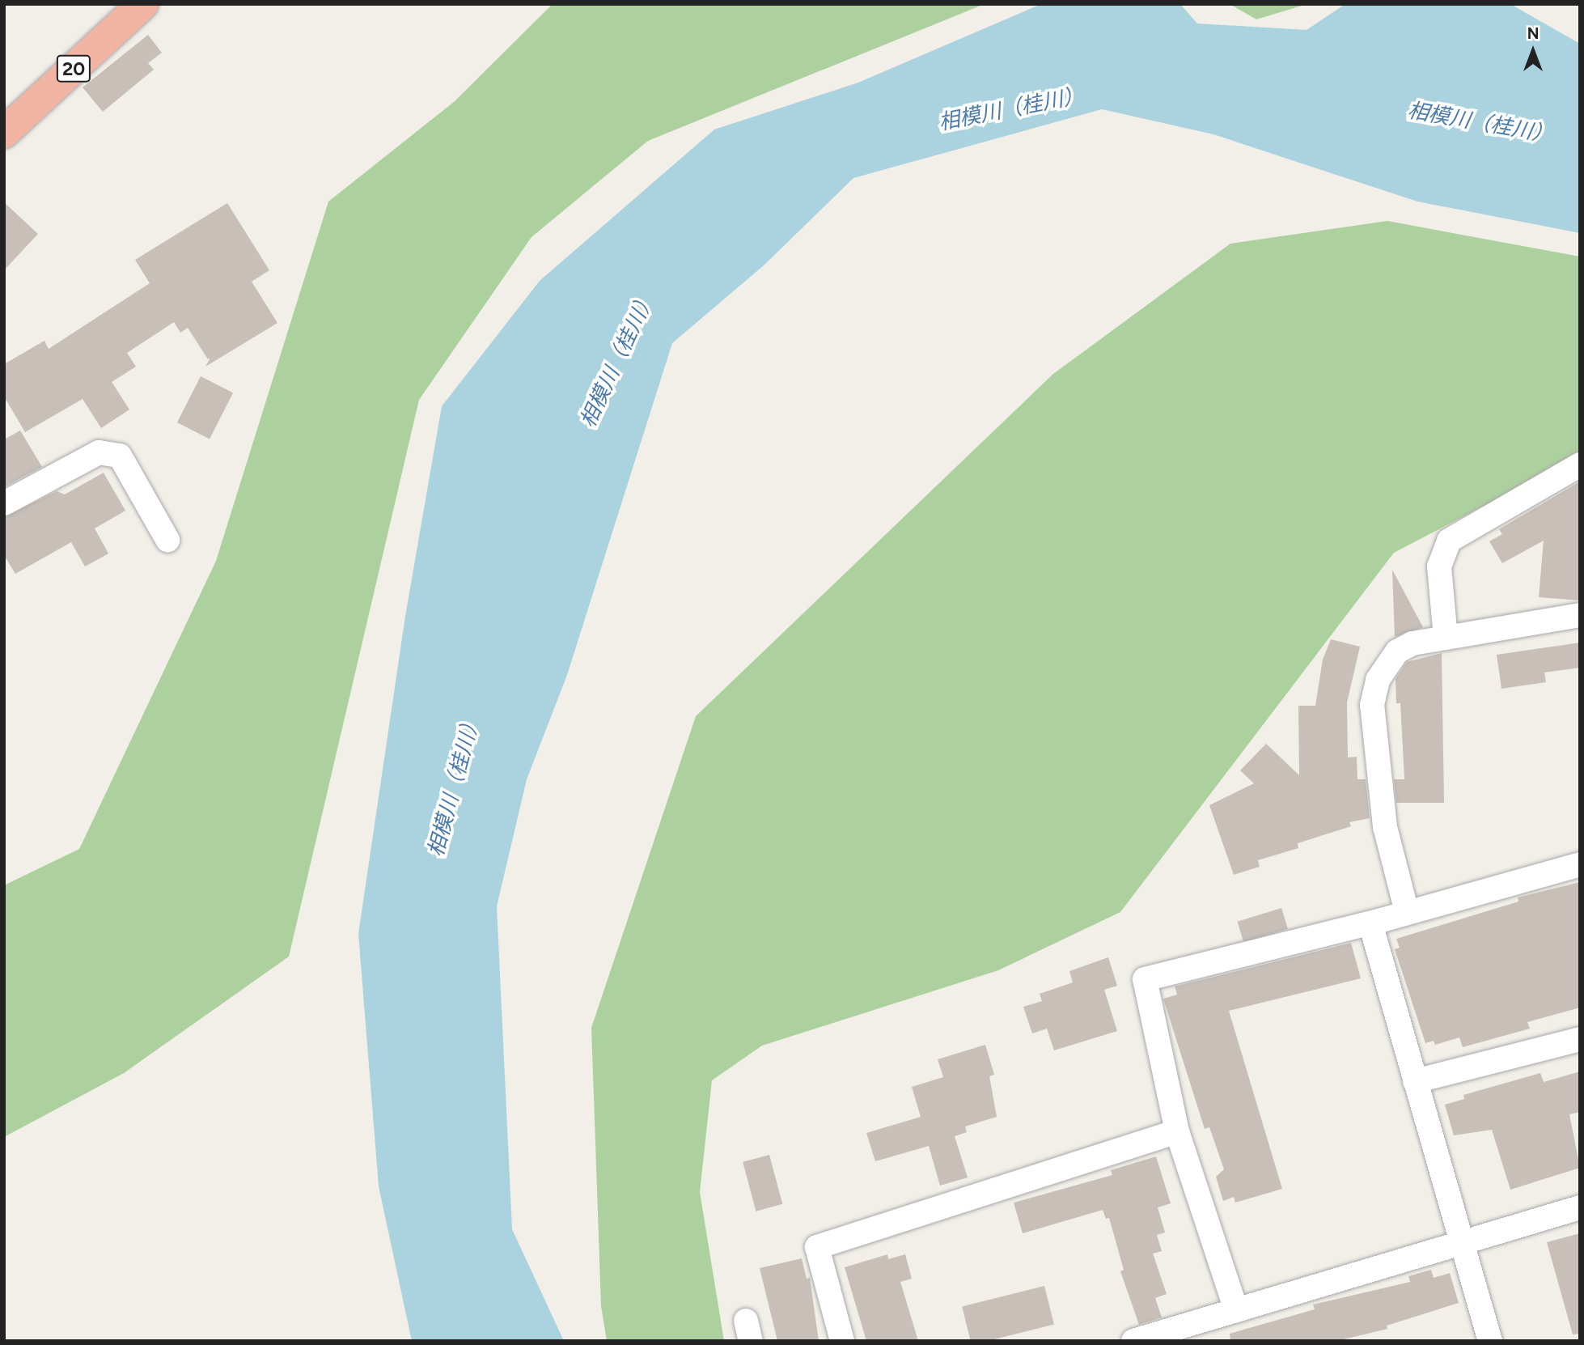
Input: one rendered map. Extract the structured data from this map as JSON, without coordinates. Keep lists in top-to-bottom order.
{
  "streets": {
    "highway": ["20"]
  },
  "water": ["相模川（桂川）"],
  "north": "top"
}
